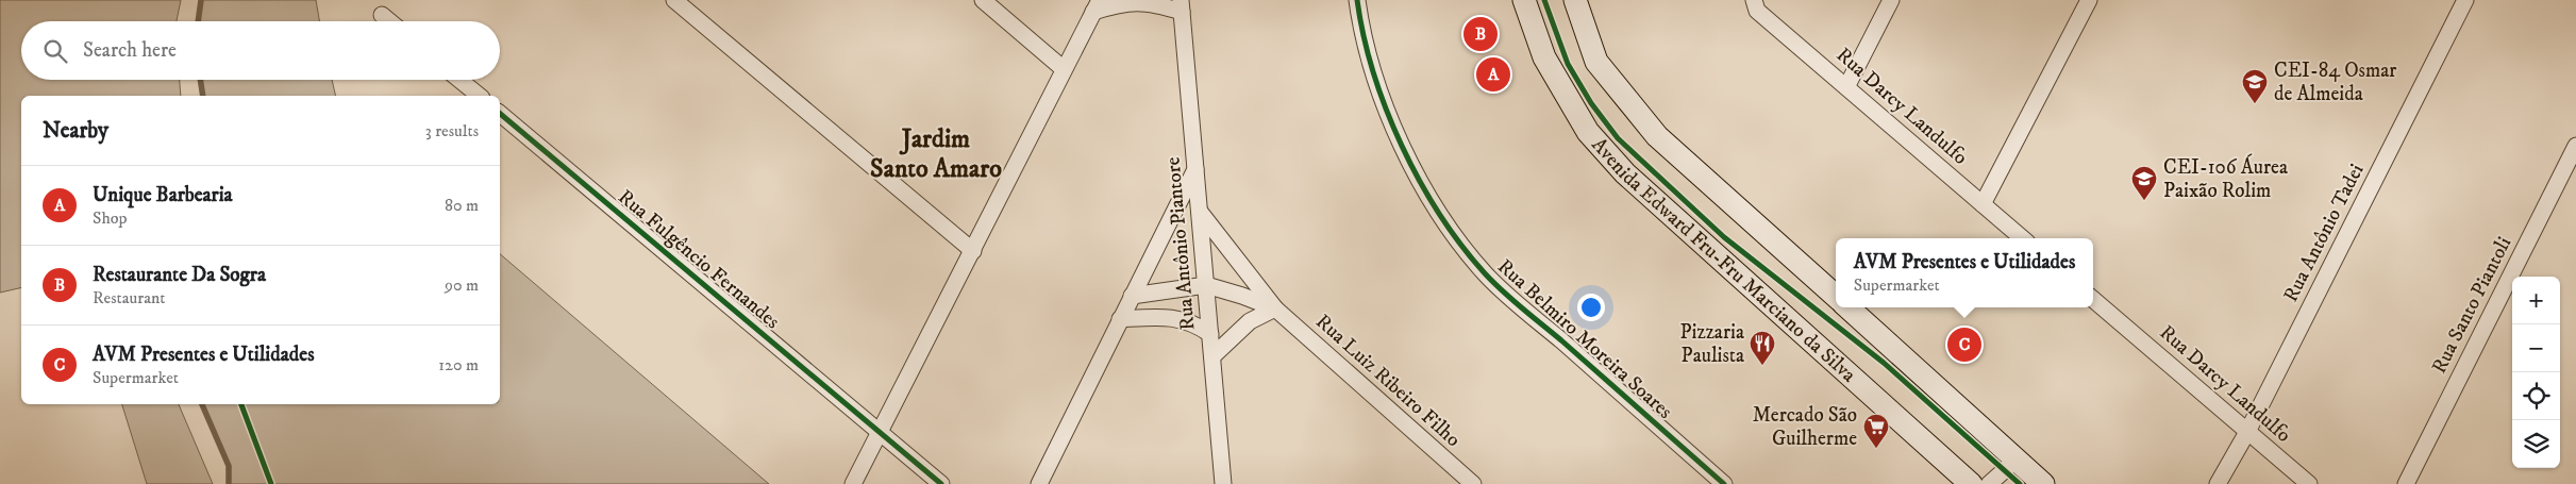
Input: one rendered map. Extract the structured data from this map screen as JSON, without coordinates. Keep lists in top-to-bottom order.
{
  "streets": {
    "main road": ["Avenida Edward Fru-Fru Marciano da Silva"],
    "street": [
      "Rua Darcy Landulfo",
      "Rua Antônio Tadei",
      "Rua Antônio Piantore",
      "Rua Fulgêncio Fernandes",
      "Rua Santo Piantoli",
      "Rua Belmiro Moreira Soares",
      "Rua Luiz Ribeiro Filho"
    ]
  },
  "crossings": [
    ["Rua Darcy Landulfo", "Rua Antônio Tadei"],
    ["Rua Antônio Piantore", "Rua Luiz Ribeiro Filho"]
  ],
  "districts": ["Jardim Santo Amaro"],
  "places": {
    "school or university": ["CEI-84 Osmar de Almeida", "CEI-106 Áurea Paixão Rolim"],
    "restaurant": ["Pizzaria Paulista"],
    "supermarket": ["Mercado São Guilherme"]
  },
  "page": {
    "pins": ["B", "A", "C"],
    "search": "Search here",
    "heading": ["Nearby", "3 results"],
    "list": [
      {
        "mark": "A",
        "name": "Unique Barbearia",
        "note": "Shop",
        "value": "80 m"
      },
      {
        "mark": "B",
        "name": "Restaurante Da Sogra",
        "note": "Restaurant",
        "value": "90 m"
      },
      {
        "mark": "C",
        "name": "AVM Presentes e Utilidades",
        "note": "Supermarket",
        "value": "120 m"
      }
    ],
    "popup": ["AVM Presentes e Utilidades", "Supermarket"],
    "map_buttons": ["+", "−"]
  }
}
